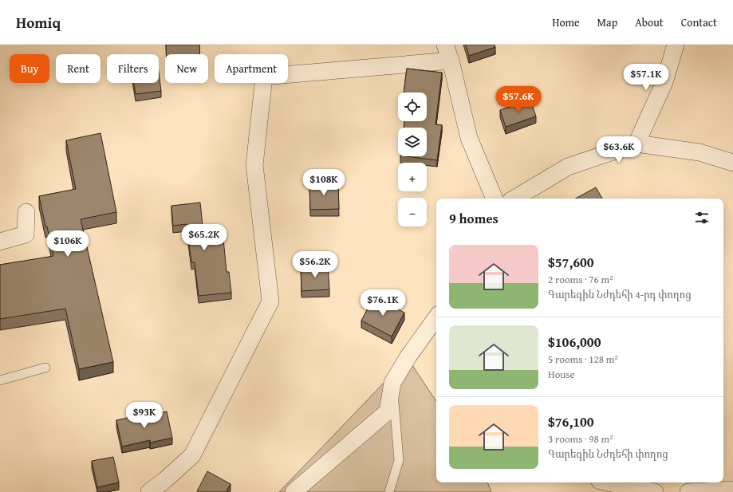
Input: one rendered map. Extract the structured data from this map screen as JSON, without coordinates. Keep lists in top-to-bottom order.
{
  "page": {
    "header": "Homiq",
    "nav": [
      "Home",
      "Map",
      "About",
      "Contact"
    ],
    "chip": [
      "Buy",
      "Rent",
      "Filters",
      "New",
      "Apartment"
    ],
    "price": [
      "$57.1K",
      "$57.6K",
      "$63.6K",
      "$108K",
      "$65.2K",
      "$106K",
      "$56.2K",
      "$76.1K",
      "$93K"
    ],
    "map_buttons": ["+", "−"],
    "heading": "9 homes",
    "list": [
      {
        "name": "$57,600",
        "note": "2 rooms · 76 m² · Գարեգին Նժդեհի 4-րդ փողոց"
      },
      {
        "name": "$106,000",
        "note": "5 rooms · 128 m² · House"
      },
      {
        "name": "$76,100",
        "note": "3 rooms · 98 m² · Գարեգին Նժդեհի փողոց"
      }
    ]
  }
}
